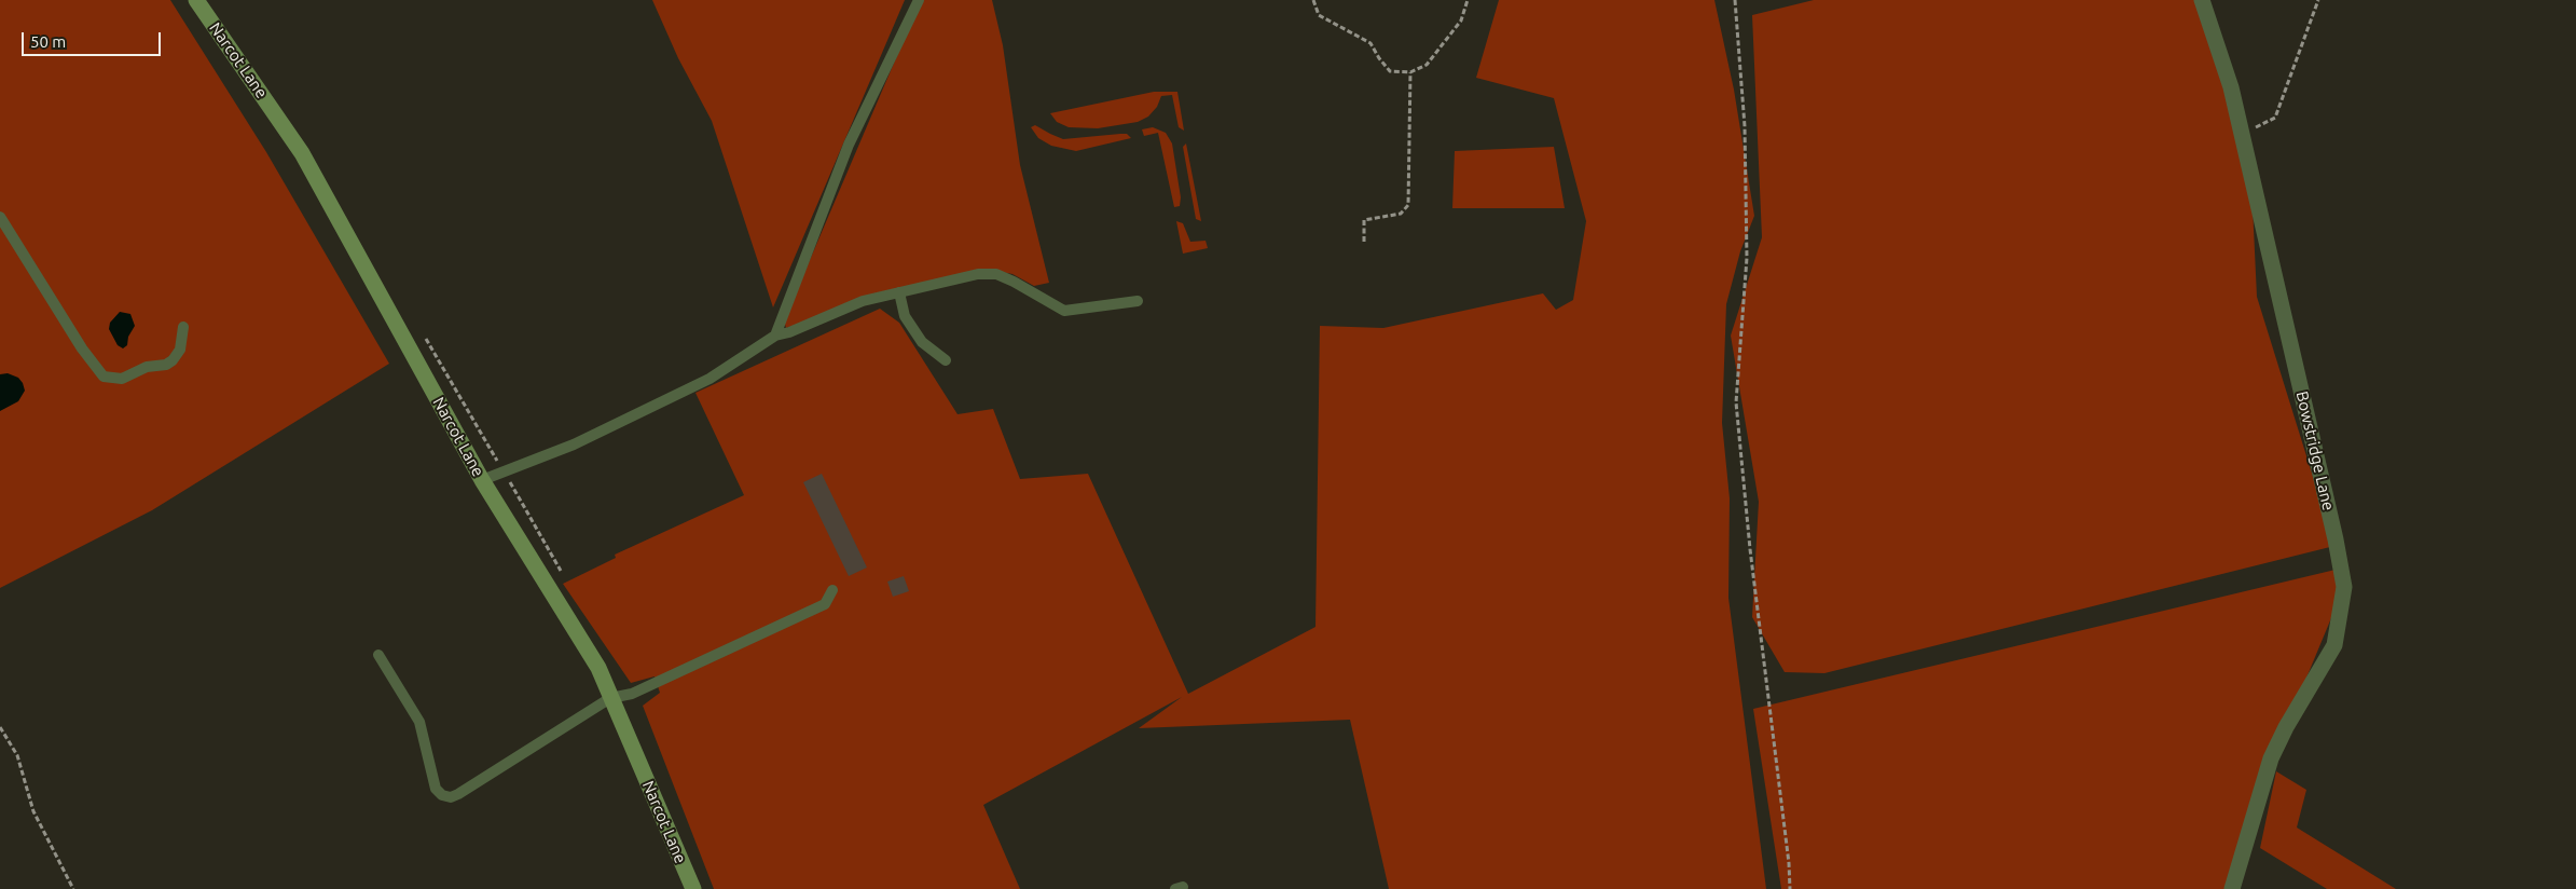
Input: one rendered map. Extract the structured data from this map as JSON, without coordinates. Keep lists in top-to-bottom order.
{
  "streets": {
    "street": ["Narcot Lane", "Bowstridge Lane"]
  },
  "scale_bar": "50 m"
}
